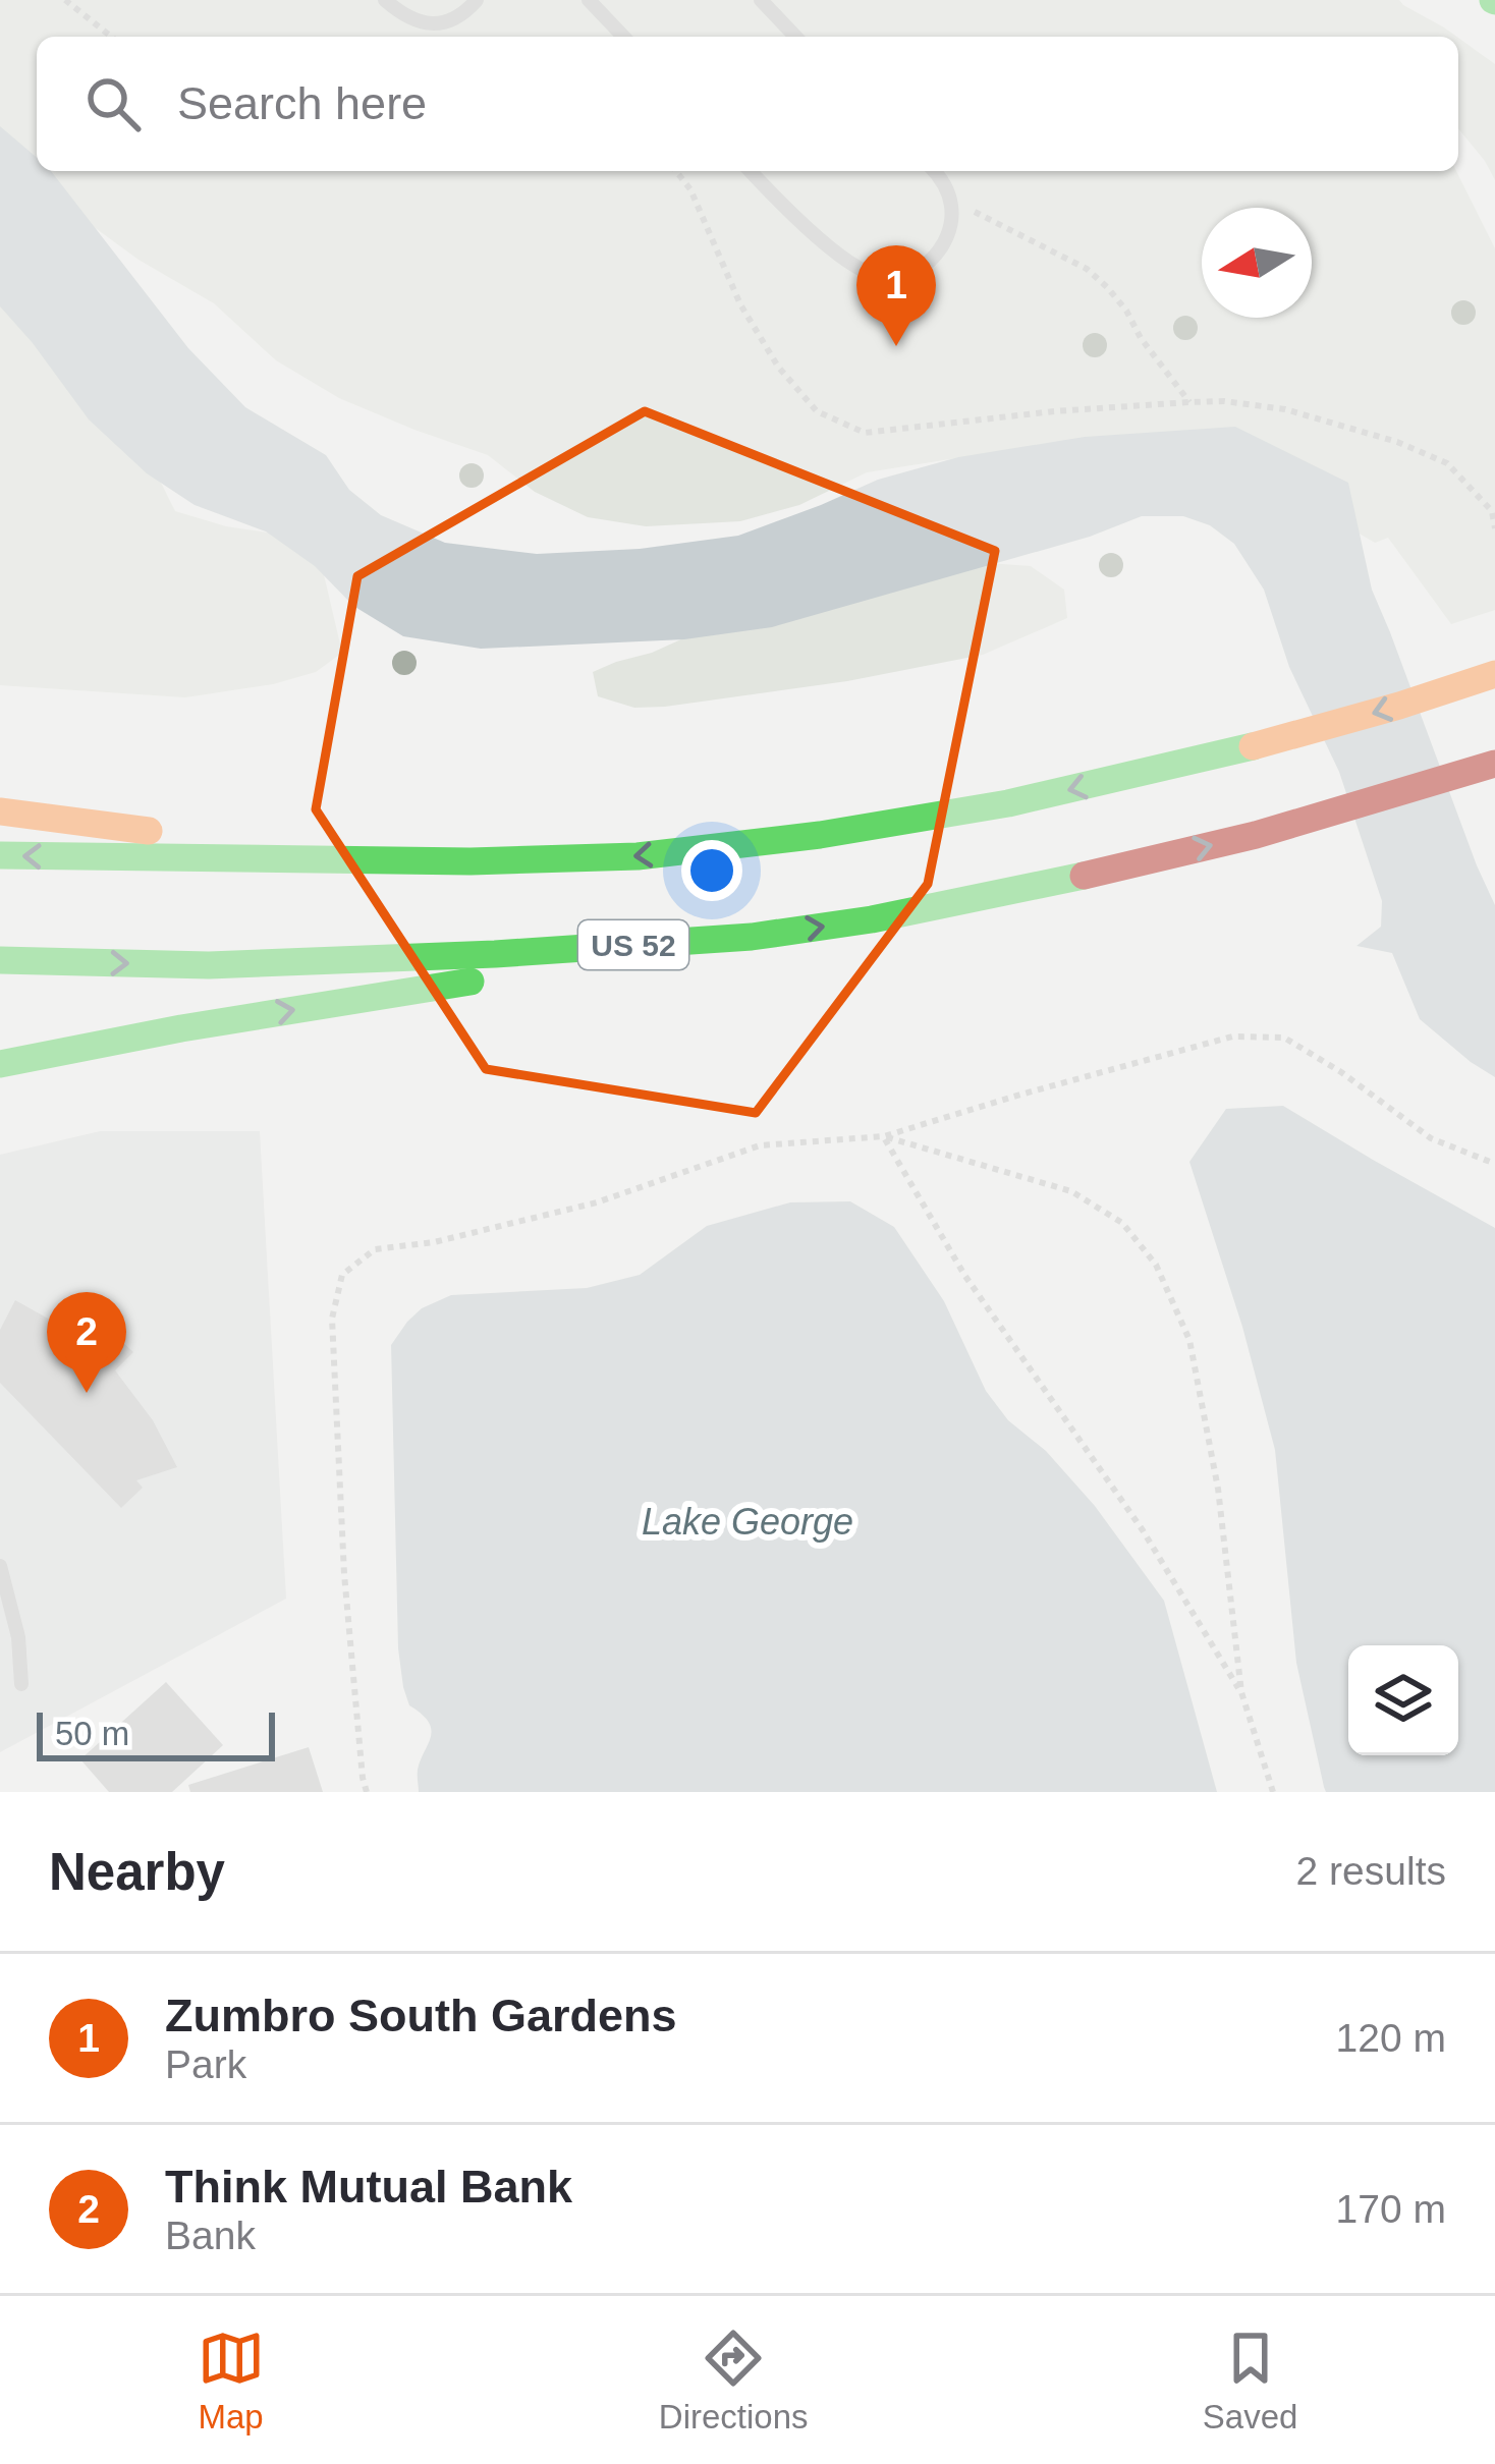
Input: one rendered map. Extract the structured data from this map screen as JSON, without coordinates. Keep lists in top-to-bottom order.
{
  "streets": {
    "highway": ["US 52"]
  },
  "water": ["Lake George"],
  "scale_bar": "50 m",
  "north": "left",
  "page": {
    "search": "Search here",
    "pins": ["1", "2"],
    "scale": "50 m",
    "heading": ["Nearby", "2 results"],
    "list": [
      {
        "mark": "1",
        "name": "Zumbro South Gardens",
        "note": "Park",
        "value": "120 m"
      },
      {
        "mark": "2",
        "name": "Think Mutual Bank",
        "note": "Bank",
        "value": "170 m"
      }
    ],
    "nav": ["Map", "Directions", "Saved"]
  }
}
